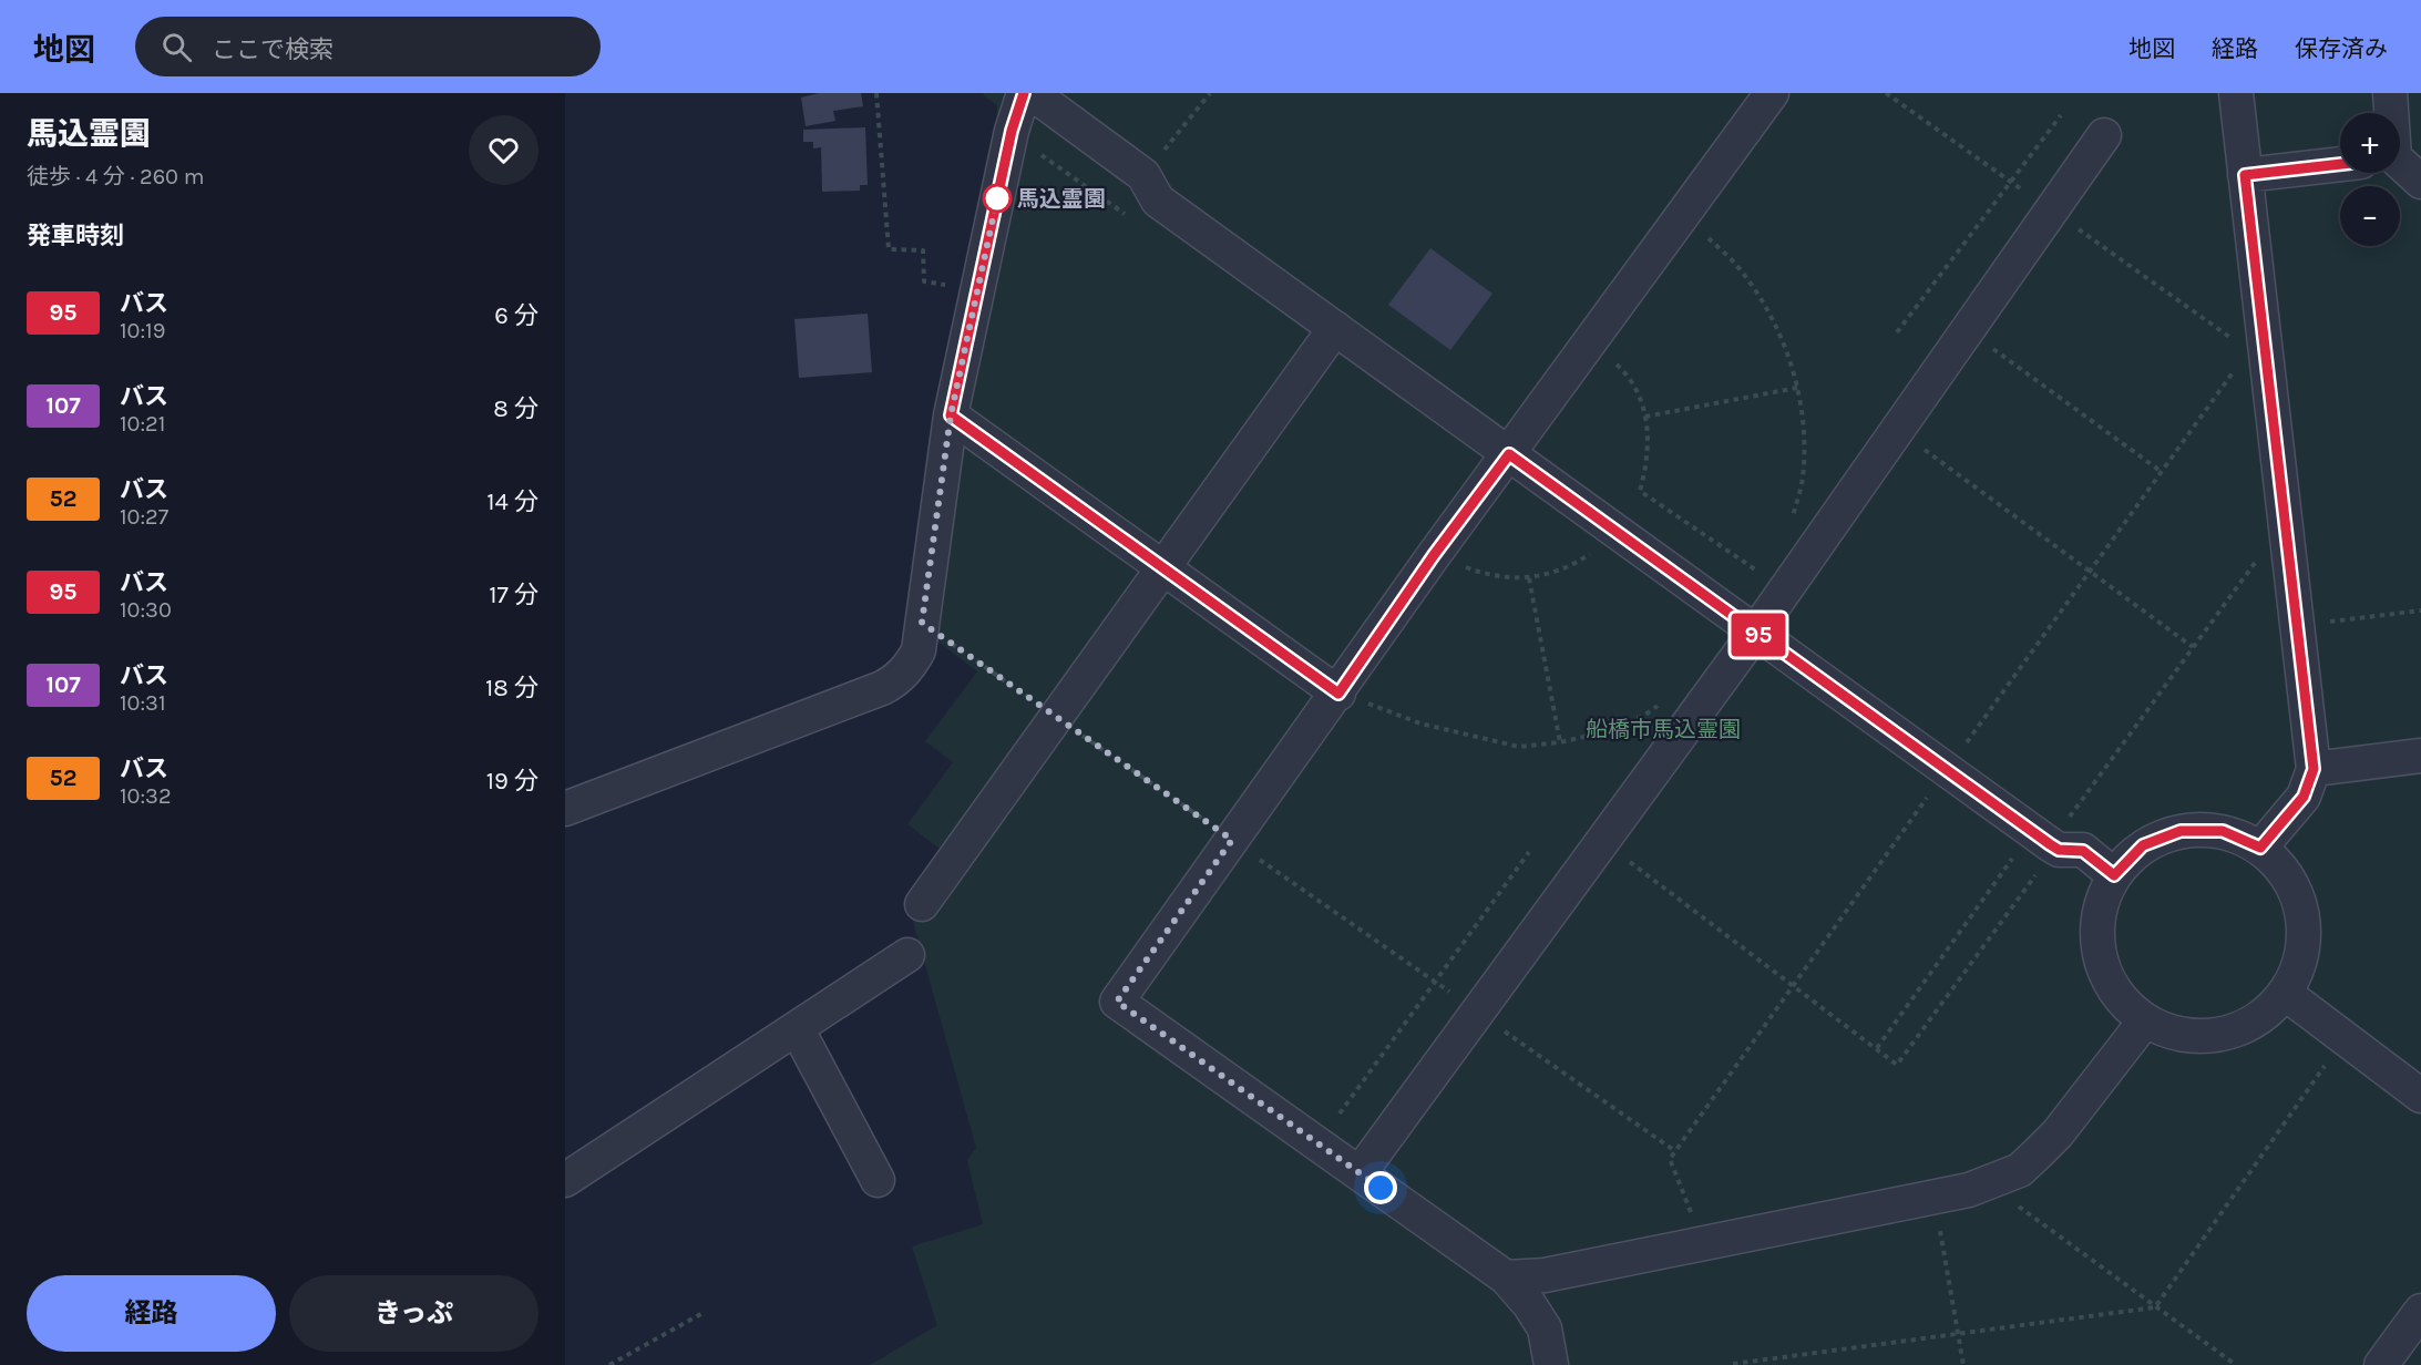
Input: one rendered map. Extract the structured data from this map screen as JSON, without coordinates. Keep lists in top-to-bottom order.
{
  "parks": ["船橋市馬込霊園"],
  "places": ["馬込霊園"],
  "lines": ["bus line 95"],
  "page": {
    "header": "地図",
    "search": "ここで検索",
    "nav": ["地図", "経路", "保存済み"],
    "heading": [
      ["馬込霊園", "徒歩 · 4 分 · 260 m"],
      "発車時刻"
    ],
    "on_map": "95",
    "map_buttons": ["+", "−"],
    "list": [
      {
        "mark": "95",
        "name": "バス",
        "note": "10:19",
        "value": "6 分"
      },
      {
        "mark": "107",
        "name": "バス",
        "note": "10:21",
        "value": "8 分"
      },
      {
        "mark": "52",
        "name": "バス",
        "note": "10:27",
        "value": "14 分"
      },
      {
        "mark": "95",
        "name": "バス",
        "note": "10:30",
        "value": "17 分"
      },
      {
        "mark": "107",
        "name": "バス",
        "note": "10:31",
        "value": "18 分"
      },
      {
        "mark": "52",
        "name": "バス",
        "note": "10:32",
        "value": "19 分"
      }
    ],
    "buttons": ["経路", "きっぷ"]
  }
}
